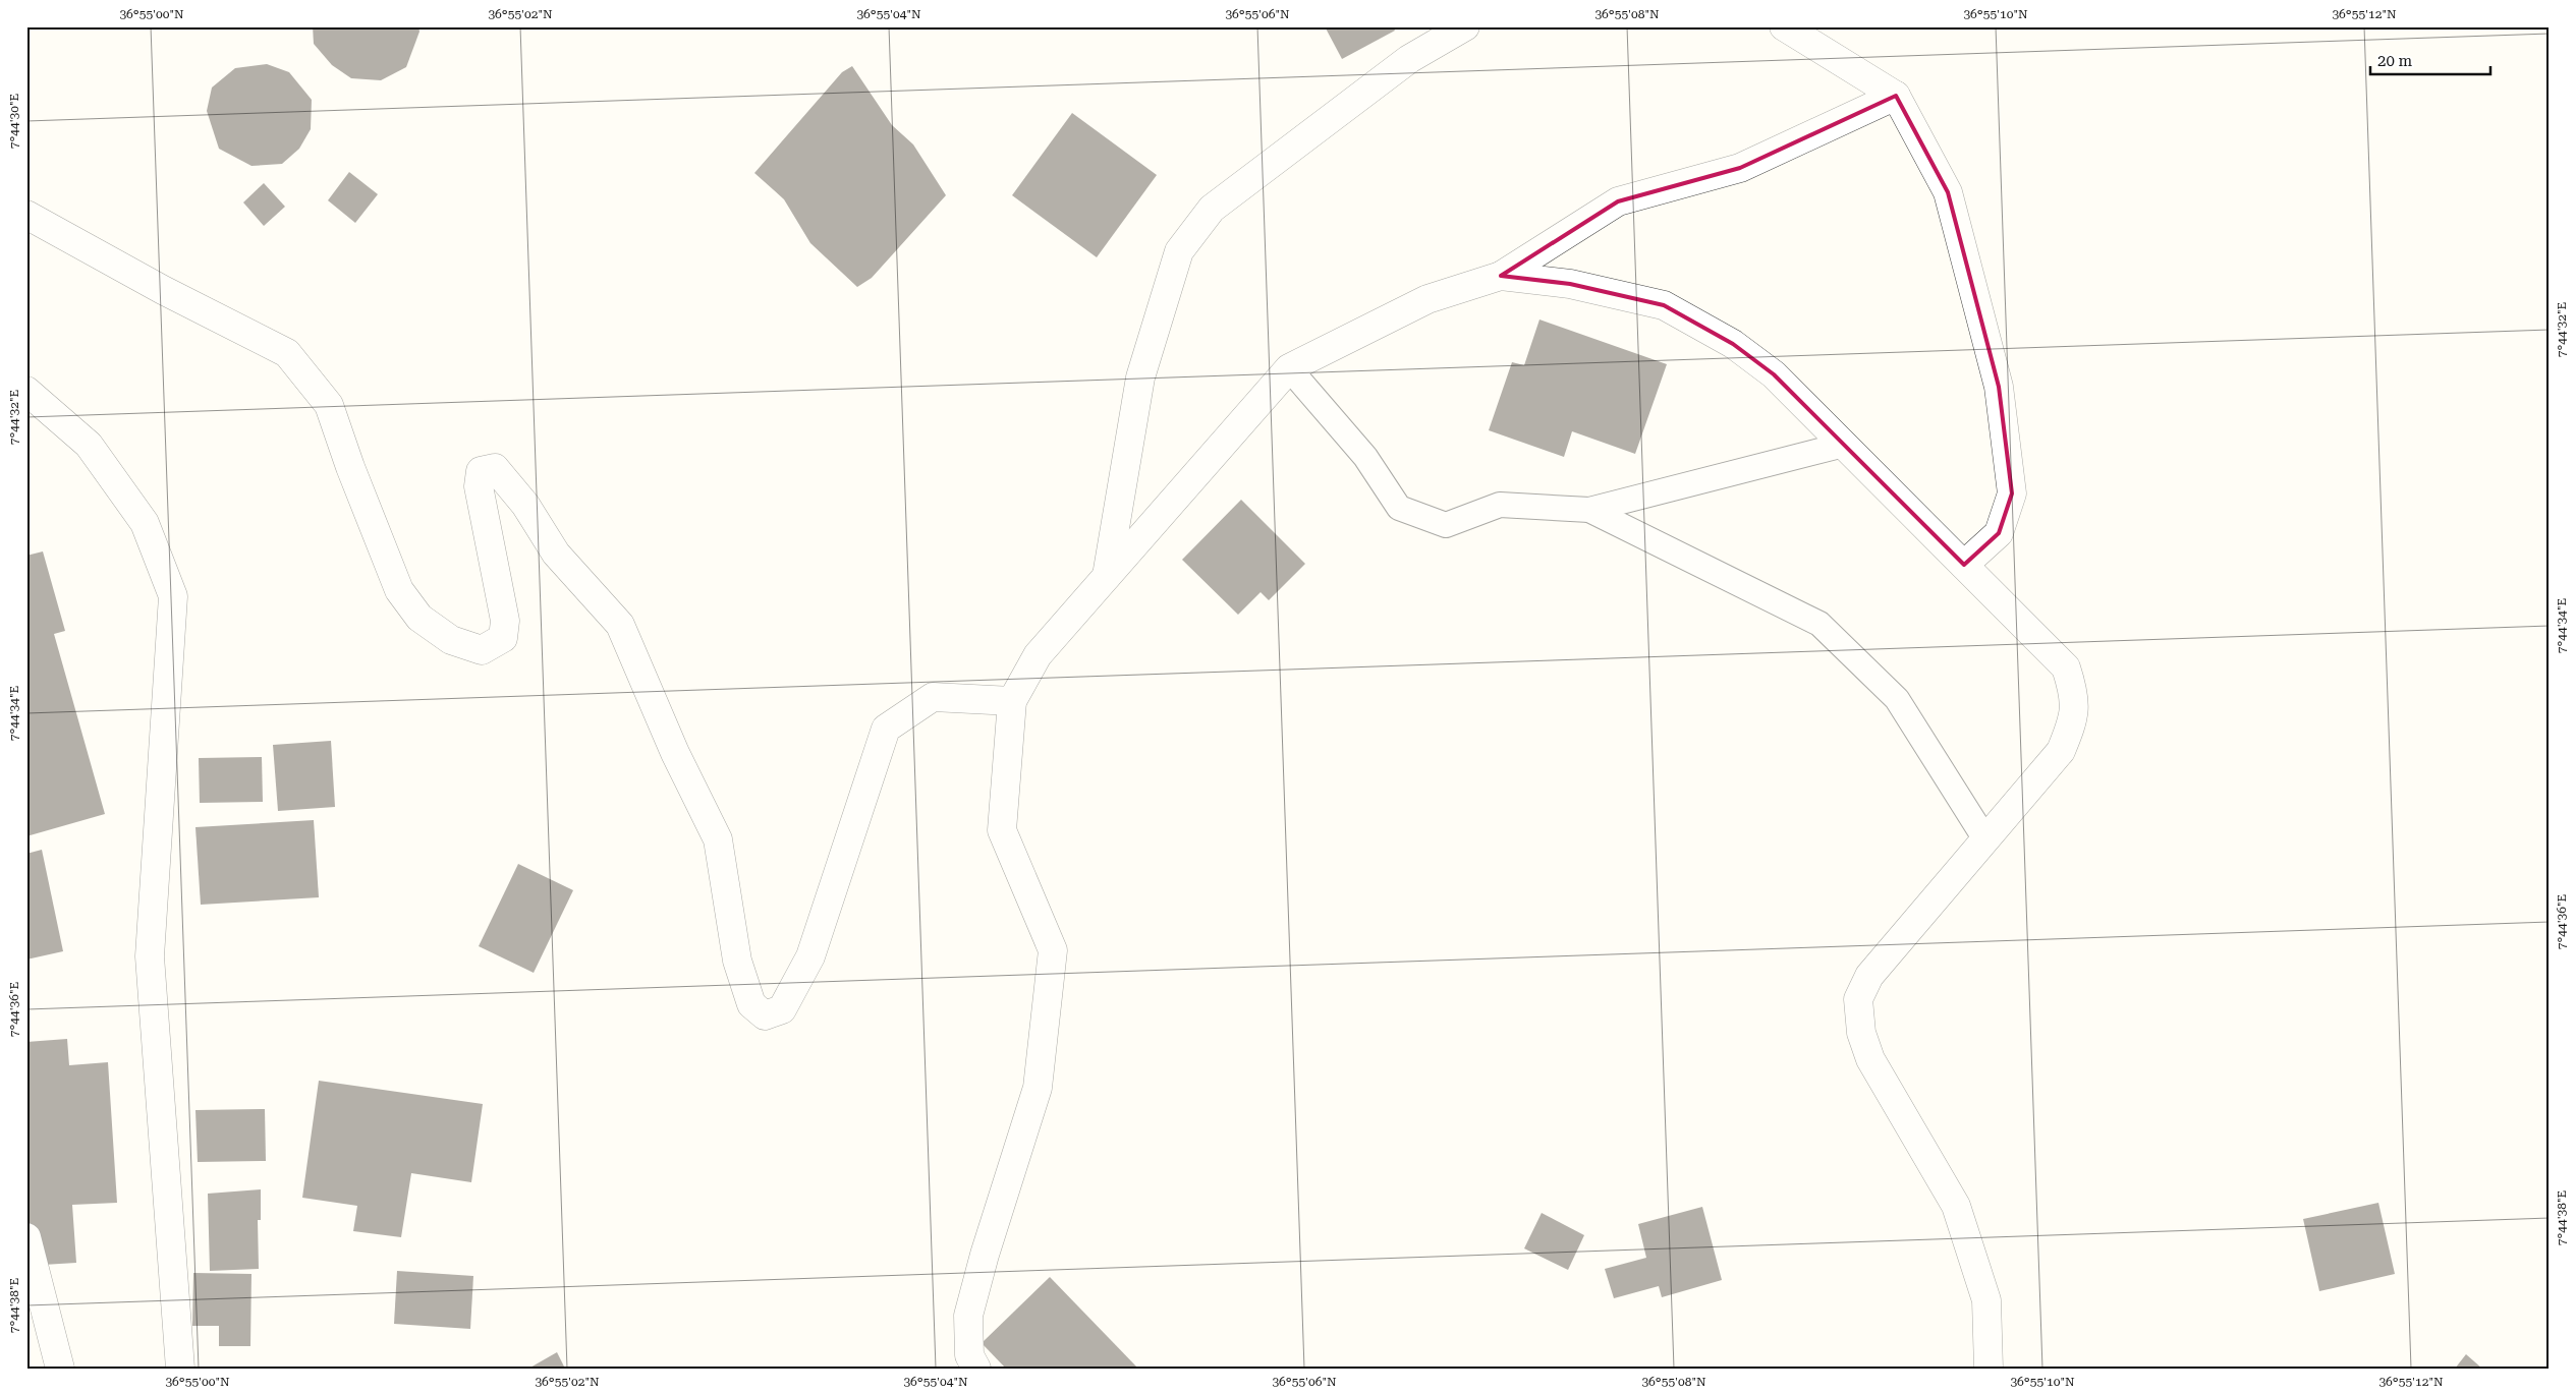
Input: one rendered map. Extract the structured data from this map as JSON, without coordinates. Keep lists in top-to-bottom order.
{
  "scale_bar": "20 m",
  "coordinates": [
    "36°55'00\"N",
    "36°55'02\"N",
    "36°55'04\"N",
    "36°55'06\"N",
    "36°55'08\"N",
    "36°55'10\"N",
    "36°55'12\"N",
    "7°44'30\"E",
    "7°44'32\"E",
    "7°44'34\"E",
    "7°44'36\"E",
    "7°44'38\"E"
  ]
}
